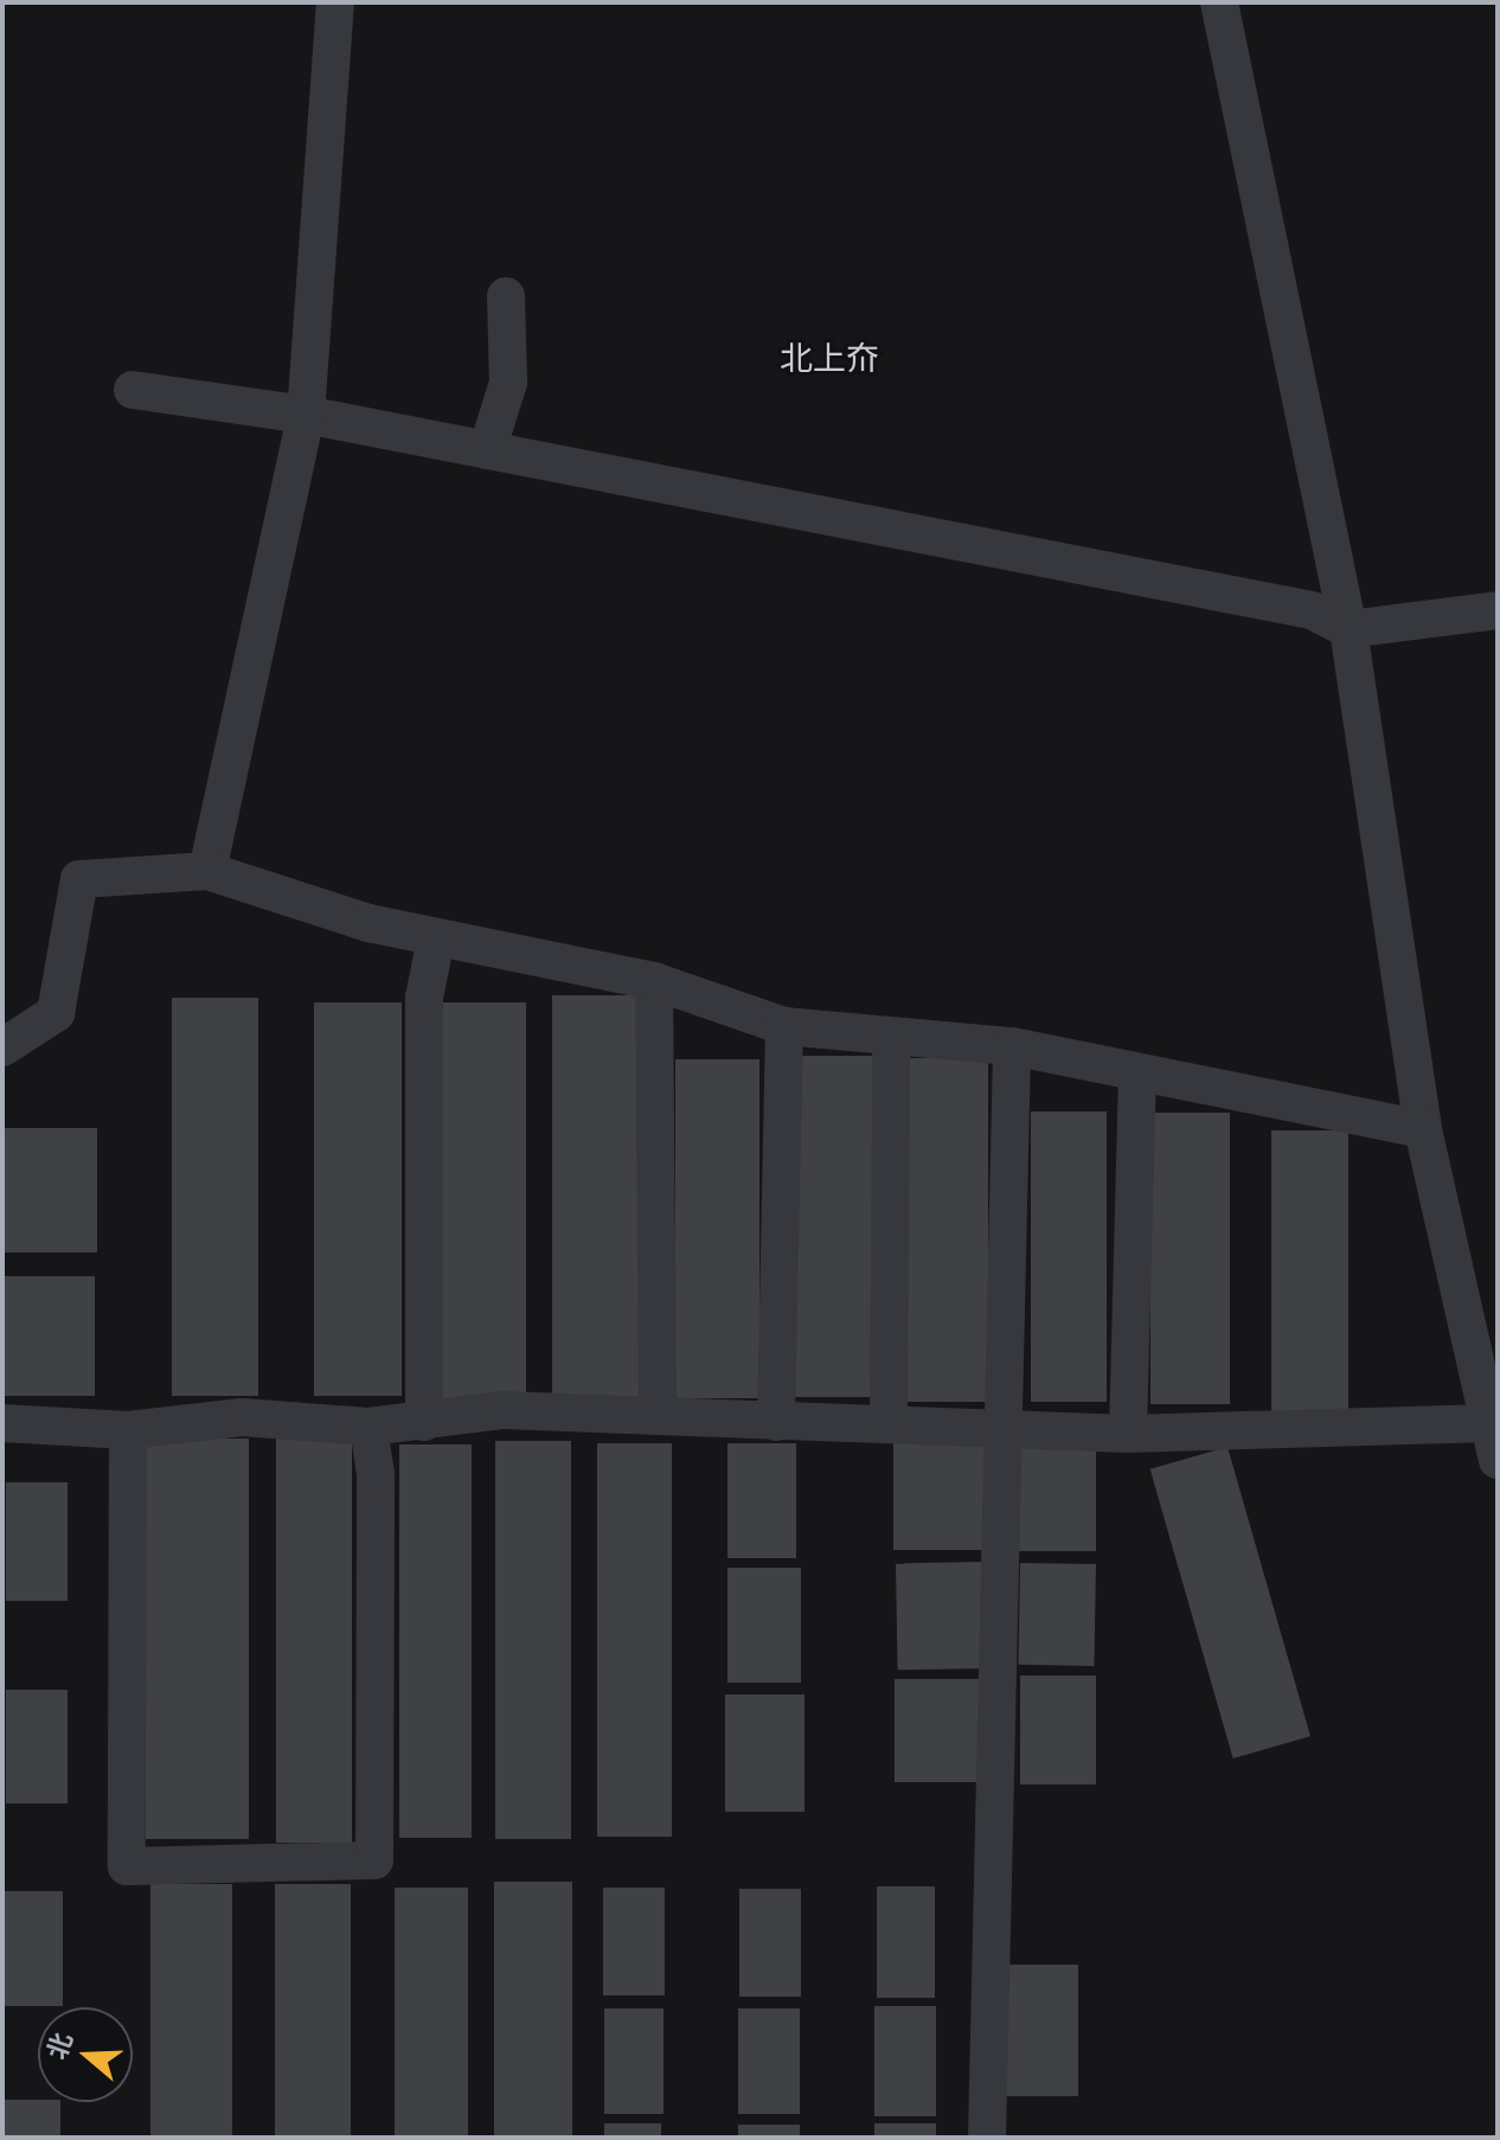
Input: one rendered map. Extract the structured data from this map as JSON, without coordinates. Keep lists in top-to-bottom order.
{
  "districts": ["北上夼"],
  "north": "left"
}
